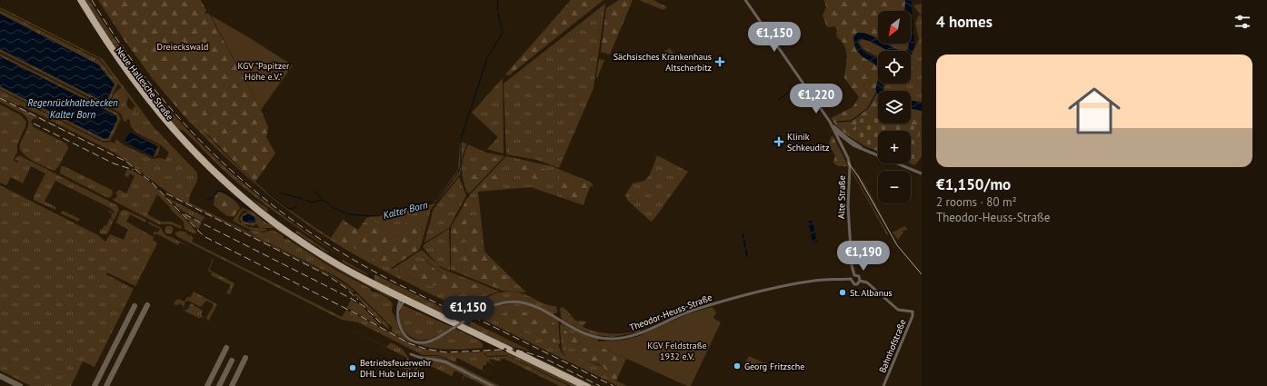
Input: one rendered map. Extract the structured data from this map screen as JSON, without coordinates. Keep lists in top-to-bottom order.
{
  "streets": {
    "main road": ["Neue Hallesche Straße"],
    "street": ["Alte Straße", "Theodor-Heuss-Straße", "Bahnhofstraße"]
  },
  "crossings": [
    ["Alte Straße", "Theodor-Heuss-Straße"],
    ["Alte Straße", "Bahnhofstraße"],
    ["Theodor-Heuss-Straße", "Bahnhofstraße"]
  ],
  "water": ["Regenrückhaltebecken Kalter Born", "Kalter Born"],
  "parks": ["Dreieckswald", "KGV \"Papitzer Höhe e.V.\"", "KGV Feldstraße 1932 e.V."],
  "places": {
    "health": ["Sächsisches Krankenhaus Altscherbitz", "Klinik Schkeuditz"],
    "other": ["St. Albanus", "Georg Fritzsche", "Betriebsfeuerwehr DHL Hub Leipzig"]
  },
  "north": "bottom left",
  "page": {
    "heading": "4 homes",
    "map_buttons": ["+", "−"],
    "price": [
      "€1,150",
      "€1,220",
      "€1,190",
      "€1,150"
    ],
    "list": [
      {
        "name": "€1,150/mo",
        "note": "2 rooms · 80 m² · Theodor-Heuss-Straße"
      }
    ]
  }
}
